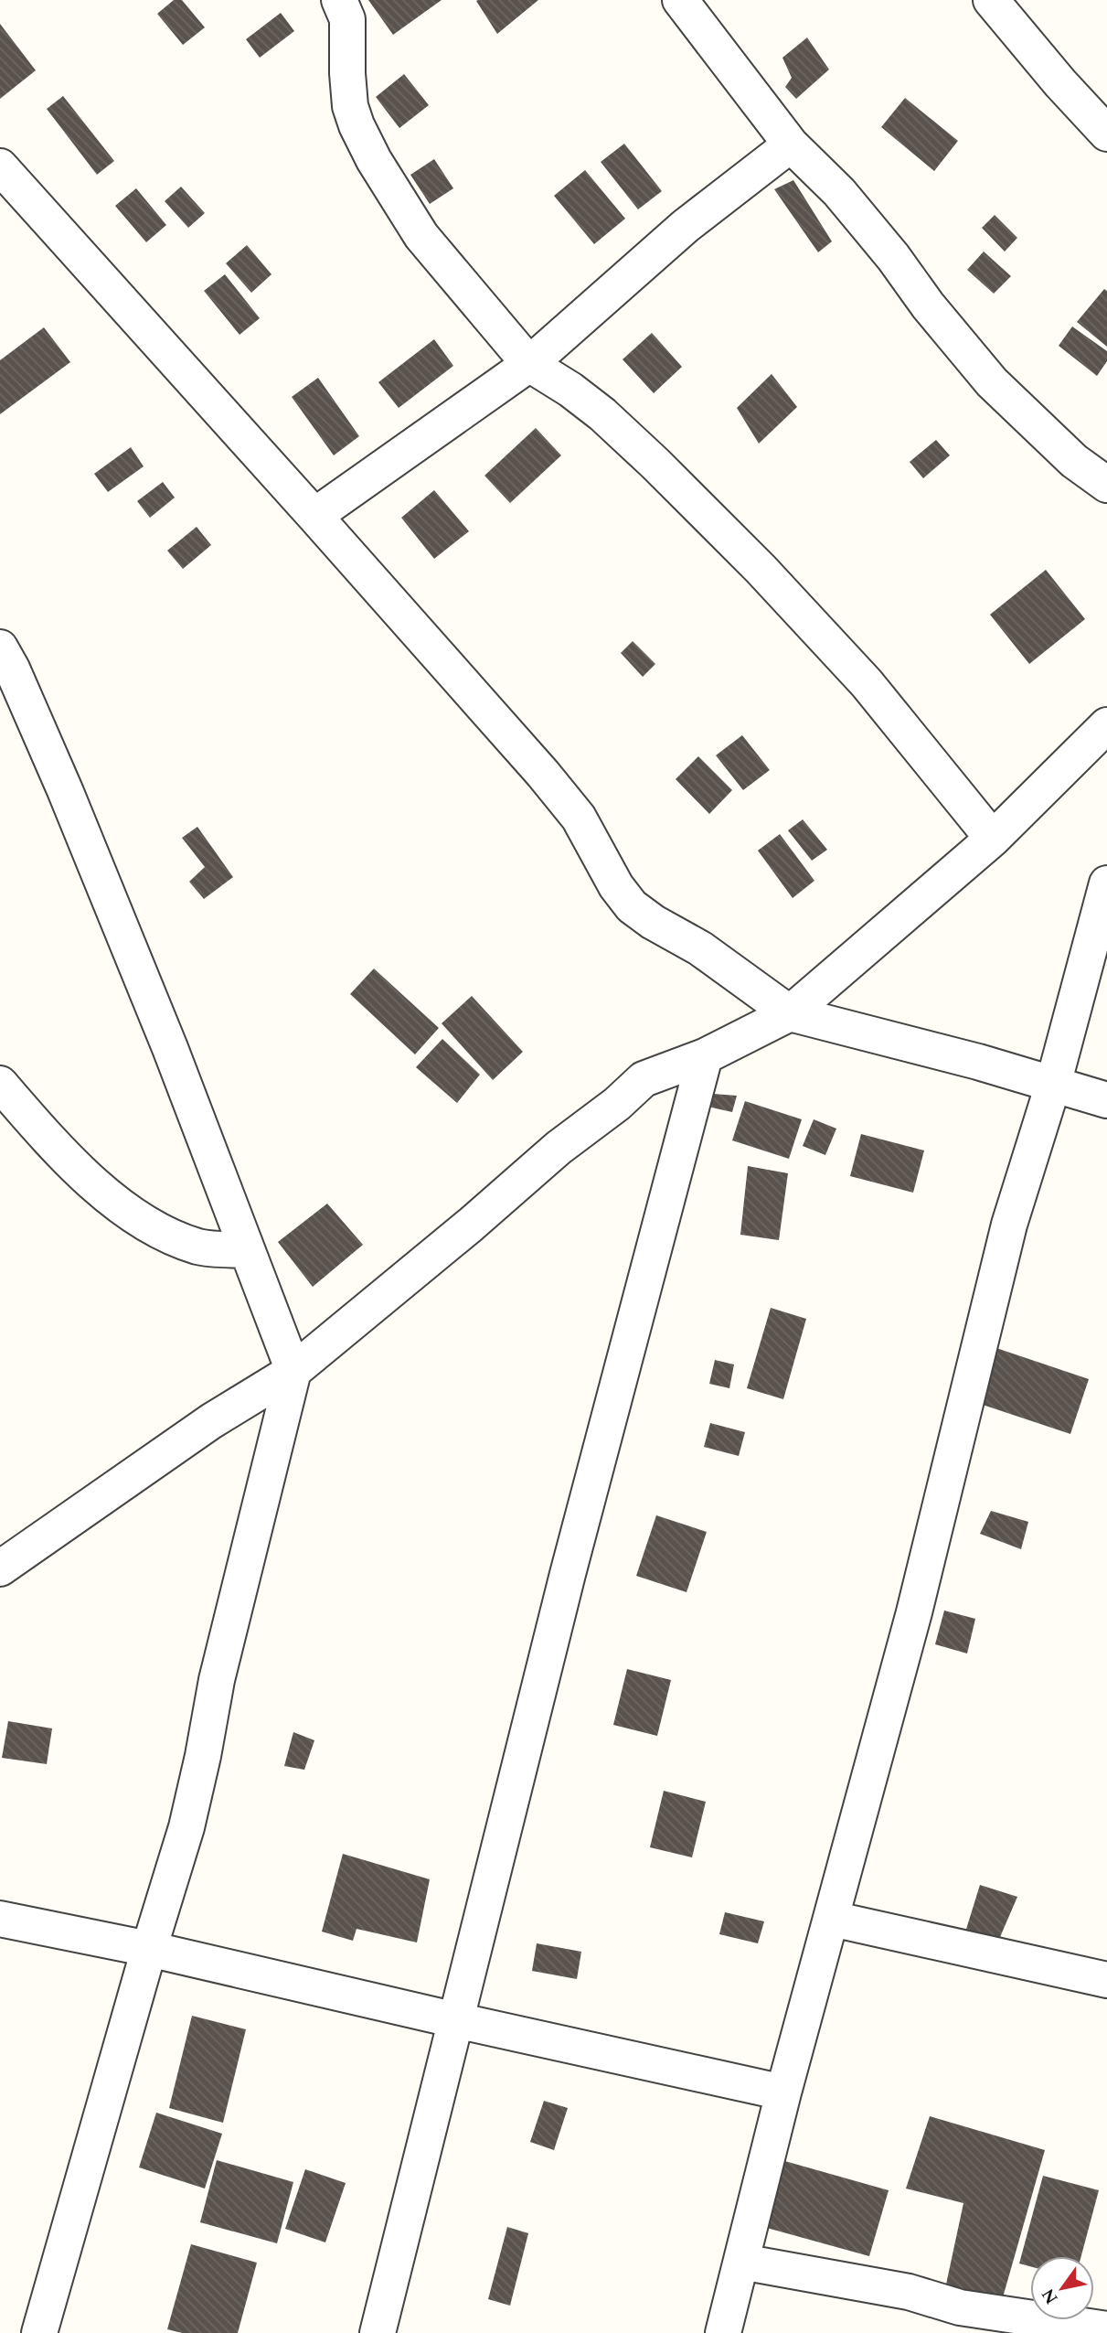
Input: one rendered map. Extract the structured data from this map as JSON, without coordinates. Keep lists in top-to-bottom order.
{
  "north": "bottom left"
}
